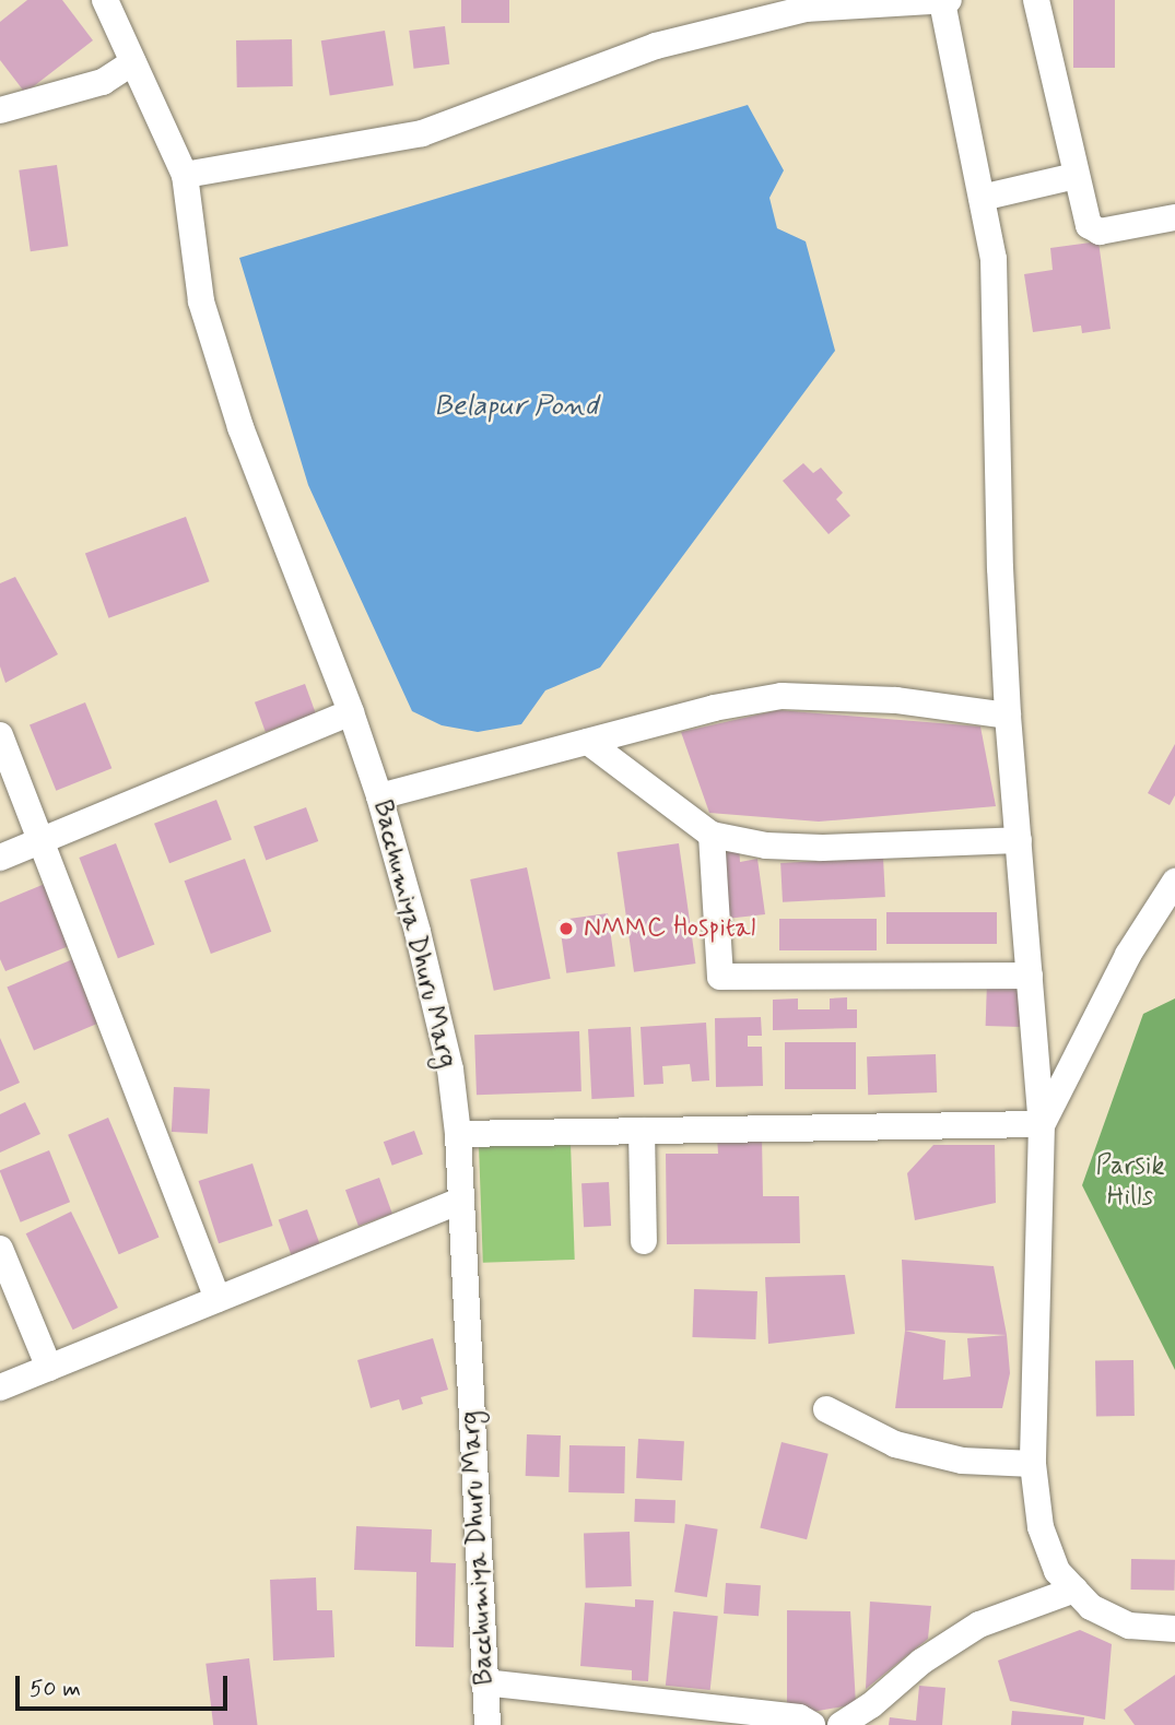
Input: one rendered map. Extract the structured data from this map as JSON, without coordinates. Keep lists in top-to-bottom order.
{
  "streets": {
    "street": ["Bacchumiya Dhuru Marg"]
  },
  "water": ["Belapur Pond"],
  "parks": ["Parsik Hills"],
  "places": ["NMMC Hospital"],
  "scale_bar": "50 m"
}
